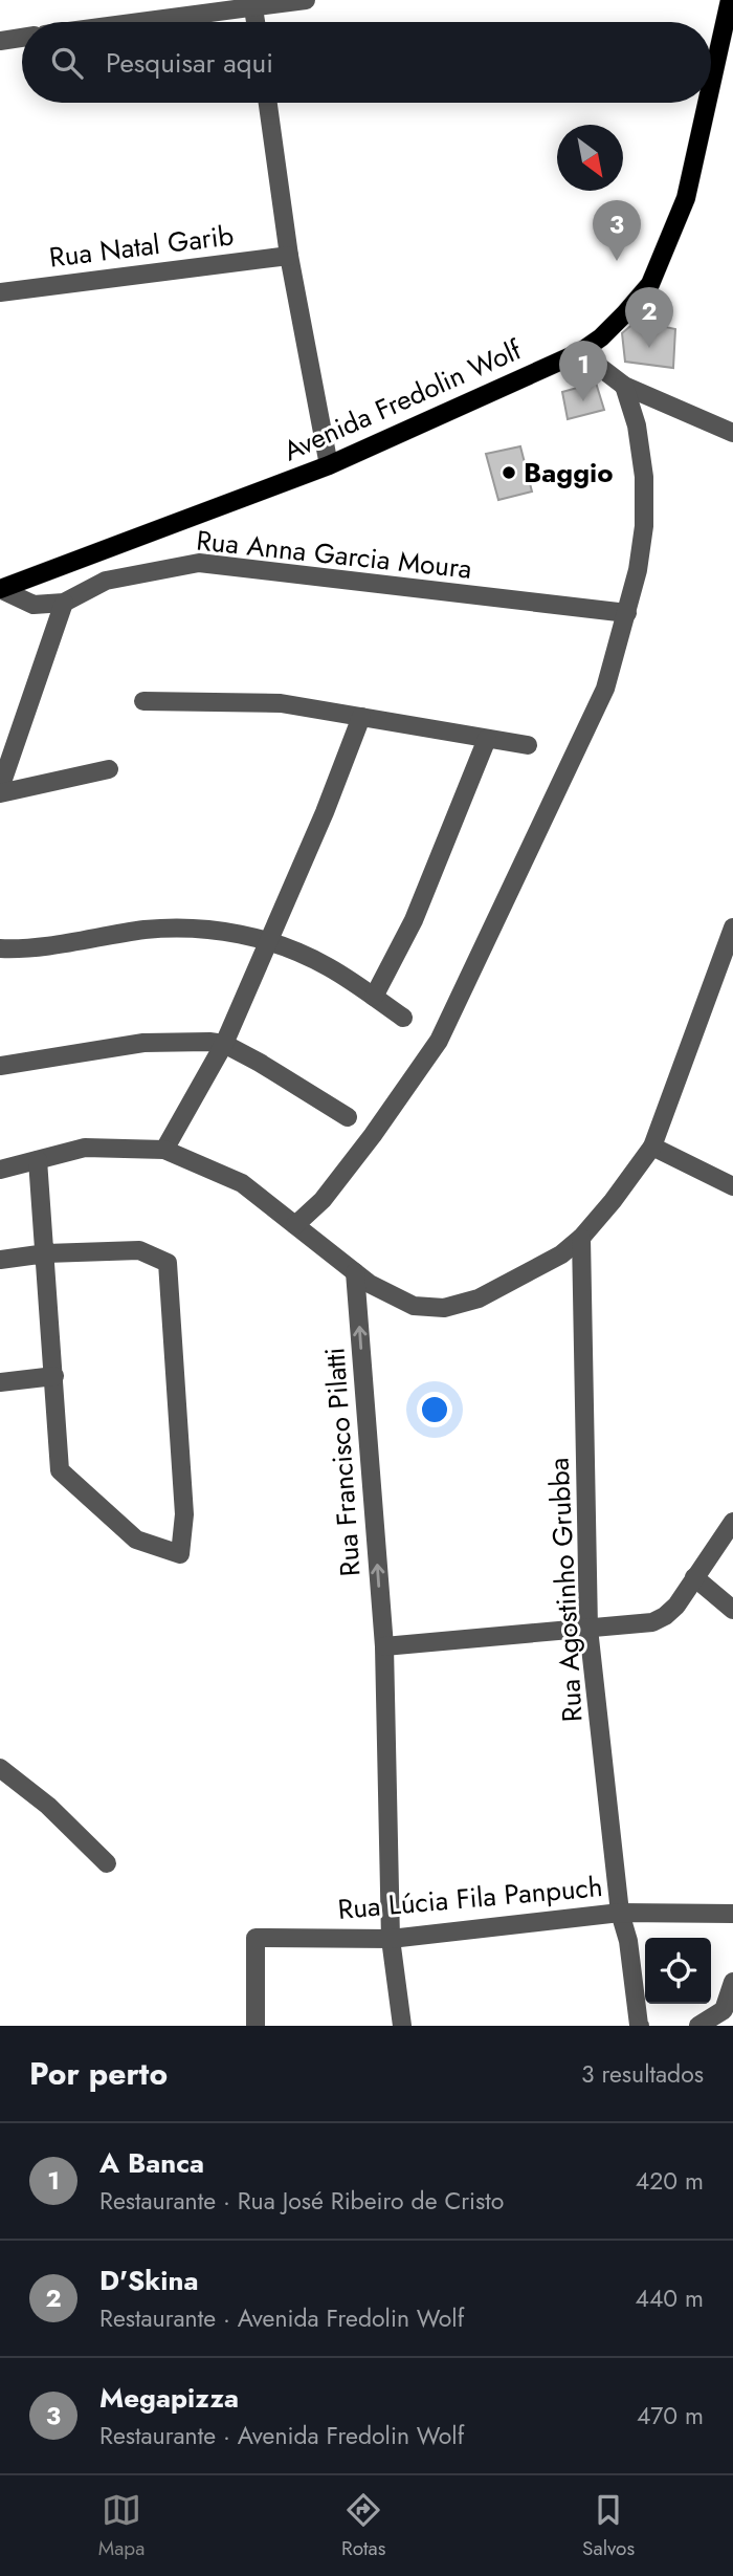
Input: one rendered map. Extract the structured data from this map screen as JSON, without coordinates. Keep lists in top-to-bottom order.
{
  "streets": {
    "main road": ["Avenida Fredolin Wolf"],
    "street": [
      "Rua Natal Garib",
      "Rua Anna Garcia Moura",
      "Rua Francisco Pilatti",
      "Rua Agostinho Grubba",
      "Rua Lúcia Fila Panpuch"
    ]
  },
  "crossings": [
    ["Avenida Fredolin Wolf", "Rua Anna Garcia Moura"],
    ["Rua Francisco Pilatti", "Rua Lúcia Fila Panpuch"],
    ["Rua Agostinho Grubba", "Rua Lúcia Fila Panpuch"]
  ],
  "one_way": ["Rua Francisco Pilatti"],
  "places": ["Baggio"],
  "north": "bottom right",
  "page": {
    "search": "Pesquisar aqui",
    "pins": ["3", "2", "1"],
    "heading": ["Por perto", "3 resultados"],
    "list": [
      {
        "mark": "1",
        "name": "A Banca",
        "note": "Restaurante · Rua José Ribeiro de Cristo",
        "value": "420 m"
      },
      {
        "mark": "2",
        "name": "D'Skina",
        "note": "Restaurante · Avenida Fredolin Wolf",
        "value": "440 m"
      },
      {
        "mark": "3",
        "name": "Megapizza",
        "note": "Restaurante · Avenida Fredolin Wolf",
        "value": "470 m"
      }
    ],
    "nav": ["Mapa", "Rotas", "Salvos"]
  }
}
